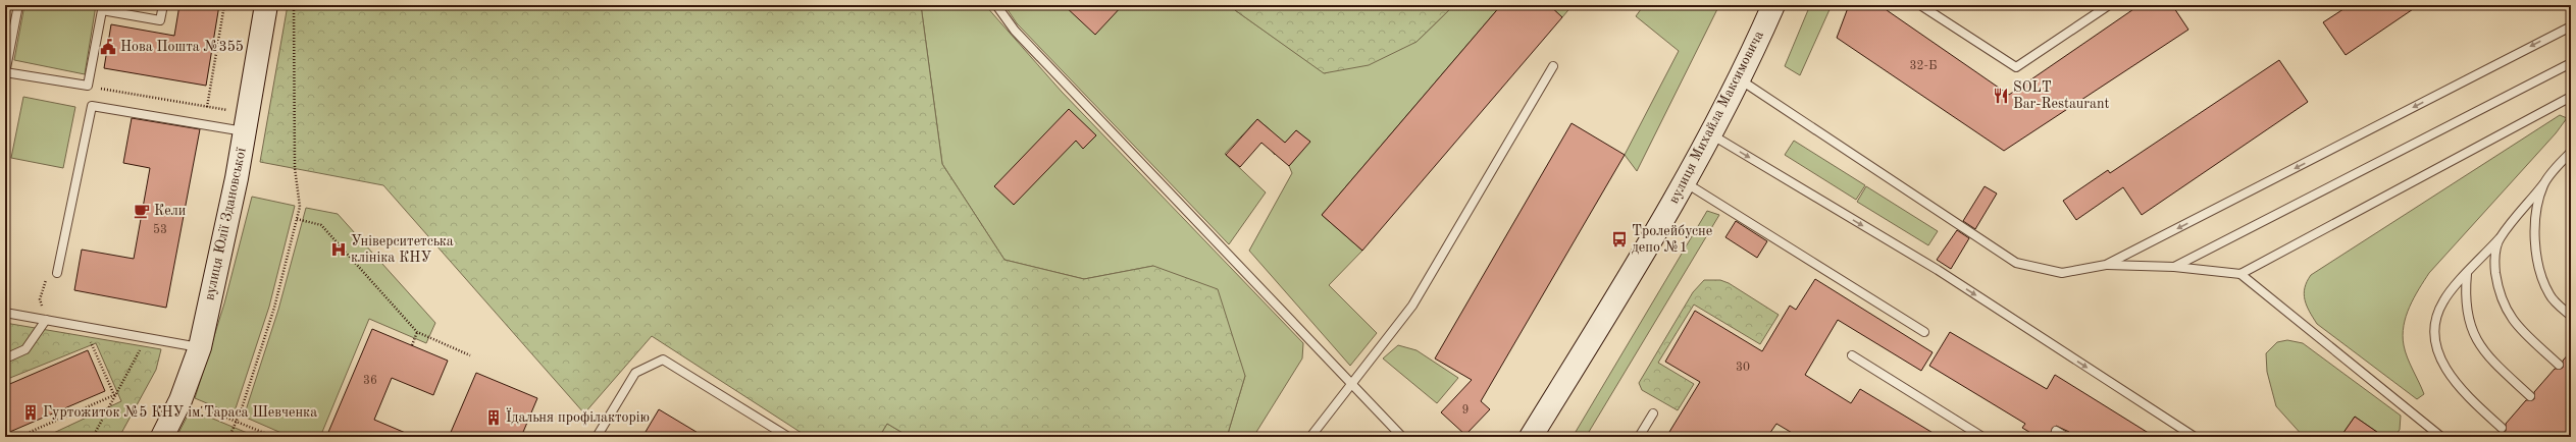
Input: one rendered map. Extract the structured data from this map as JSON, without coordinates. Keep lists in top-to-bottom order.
{
  "streets": {
    "main road": ["вулиця Михайла Максимовича", "вулиця Юлії Здановської"]
  },
  "places": {
    "public building": ["Нова Пошта №355"],
    "restaurant": ["SOLT Bar-Restaurant"],
    "cafe": ["Кели"],
    "bus stop": ["Тролейбусне депо №1"],
    "hospital": ["Університетська клініка КНУ"],
    "building": ["Гуртожиток №5 КНУ ім.Тараса Шевченка", "Їдальня профілакторію"]
  },
  "house_numbers": [
    "32-Б",
    "53",
    "30",
    "36",
    "9"
  ]
}
